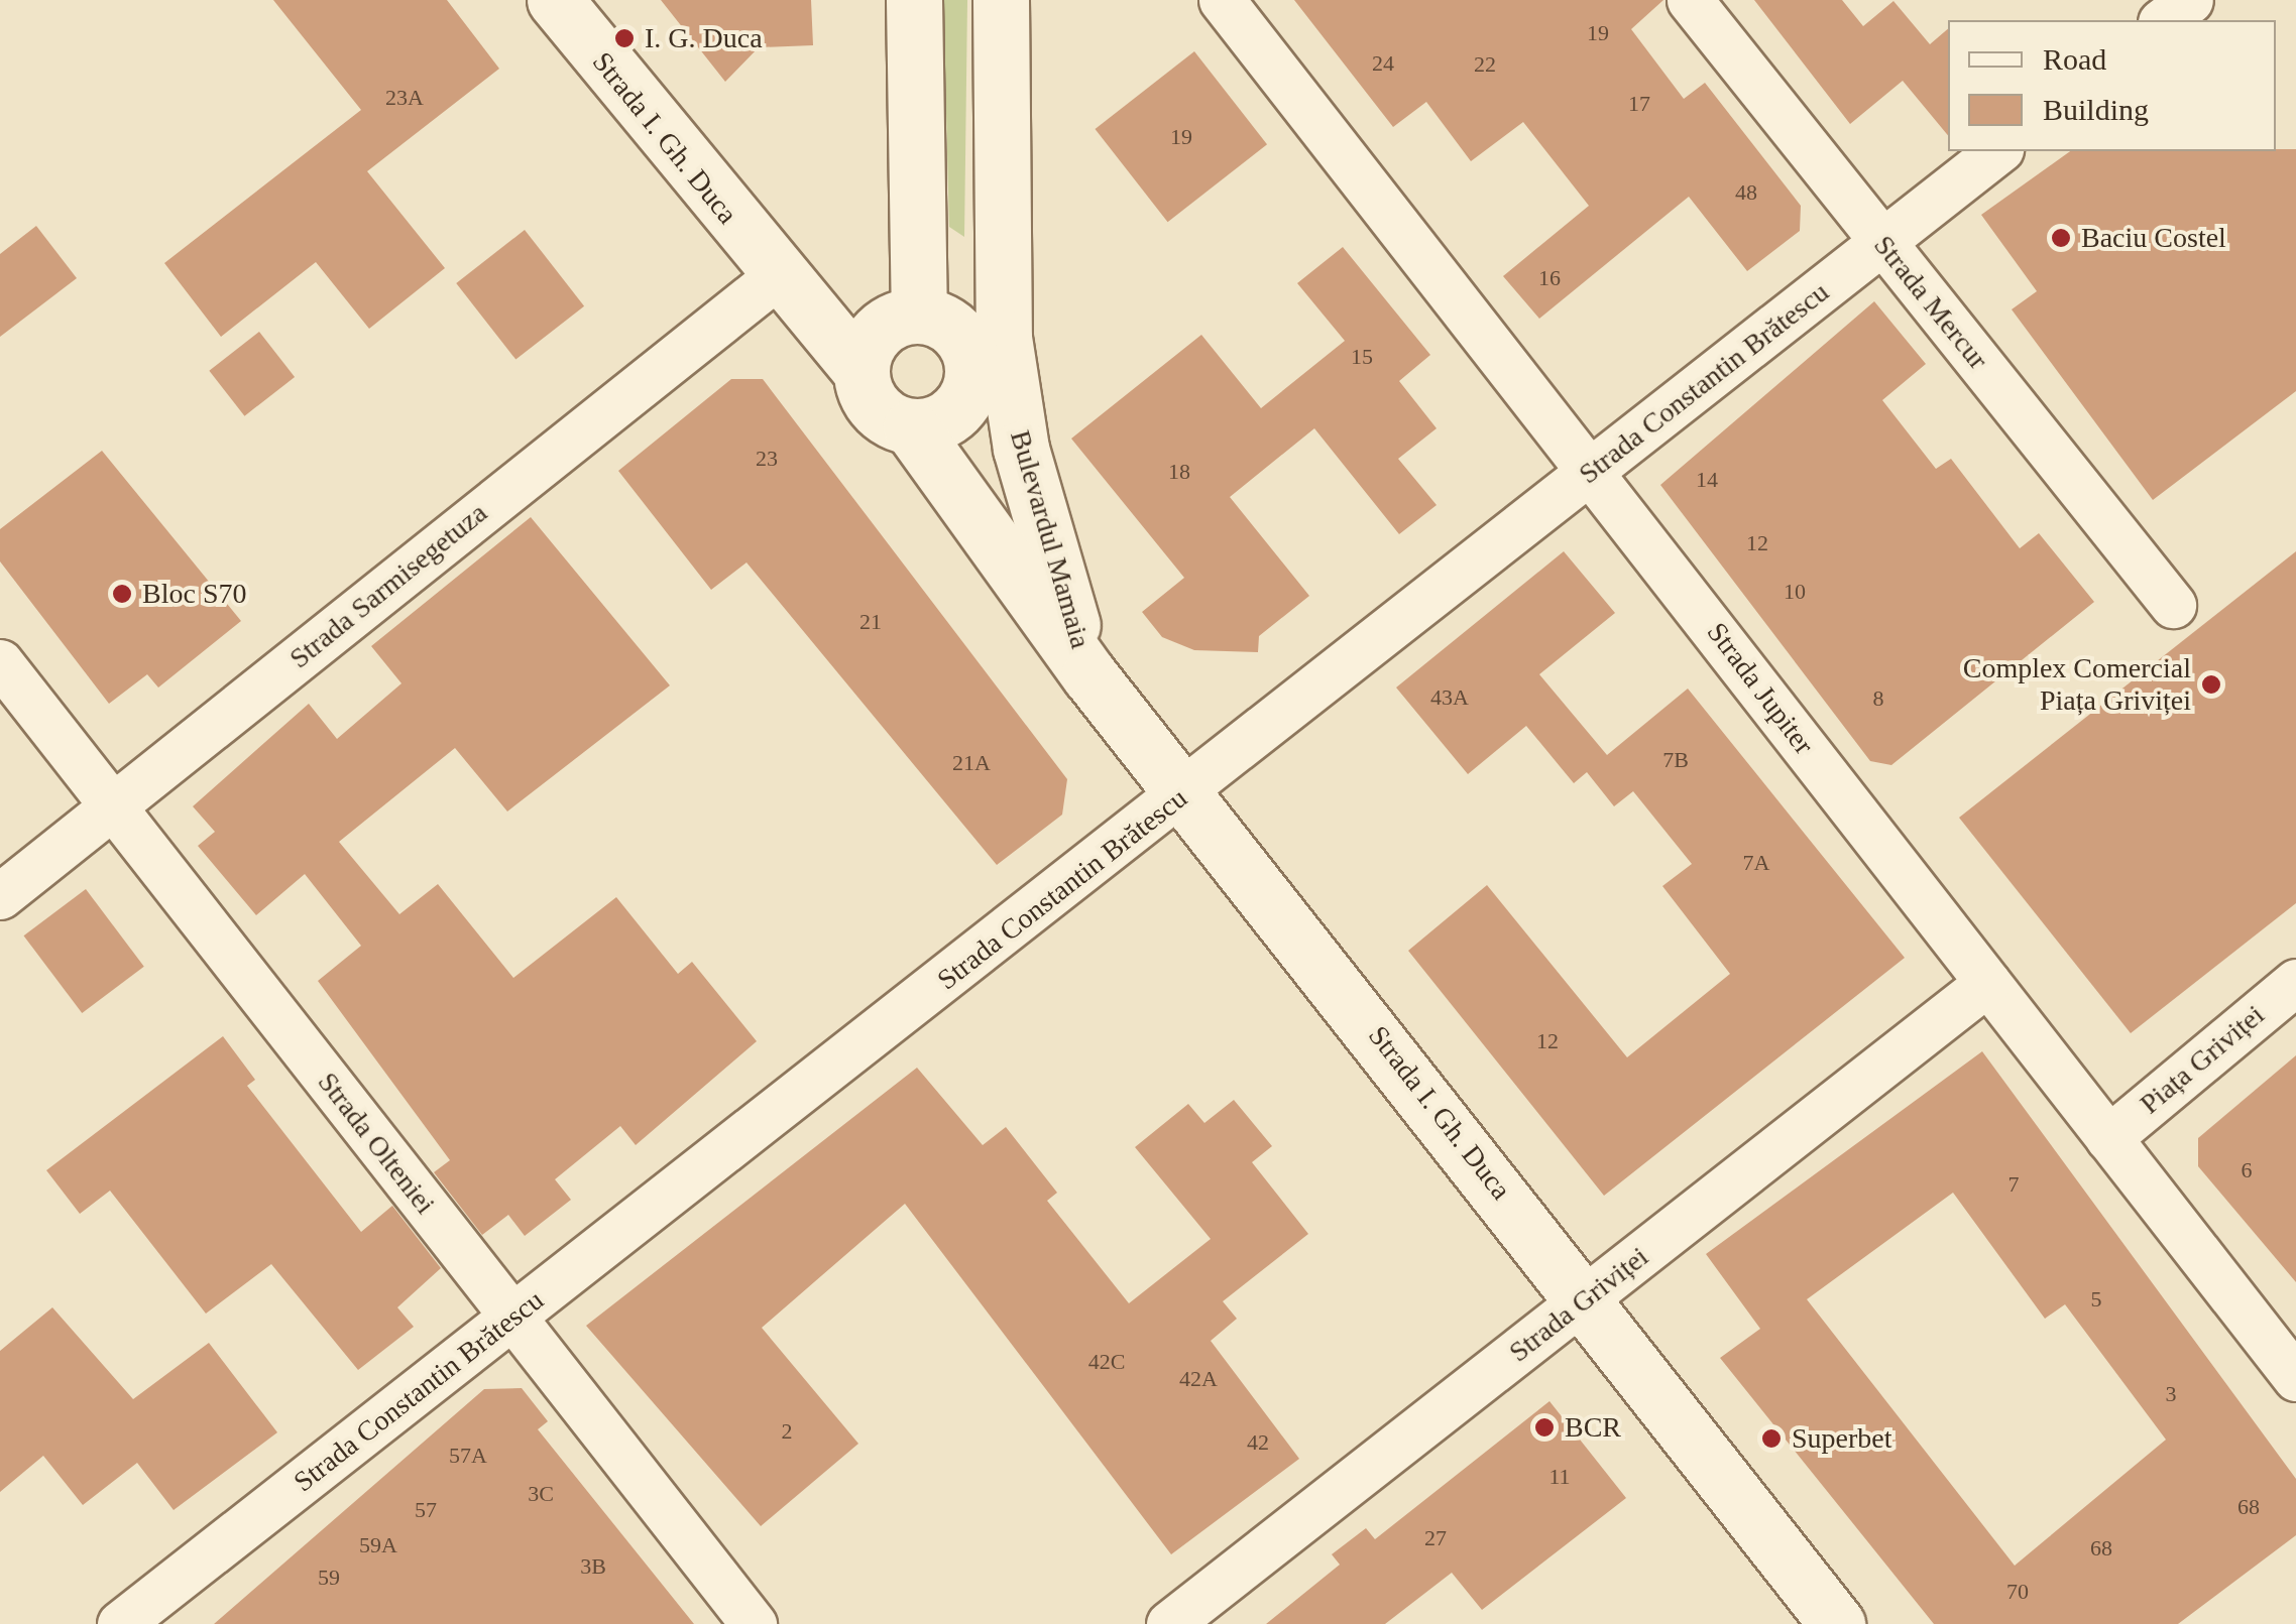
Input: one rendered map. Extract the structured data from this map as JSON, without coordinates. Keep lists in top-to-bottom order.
{
  "streets": {
    "main road": ["Strada I. Gh. Duca", "Bulevardul Mamaia"],
    "street": [
      "Strada Mercur",
      "Strada Constantin Brătescu",
      "Strada Sarmisegetuza",
      "Strada Jupiter",
      "Piața Griviței",
      "Strada Olteniei",
      "Strada Griviței"
    ]
  },
  "crossings": [
    ["Strada I. Gh. Duca", "Strada Constantin Brătescu"],
    ["Strada I. Gh. Duca", "Bulevardul Mamaia"],
    ["Strada I. Gh. Duca", "Strada Sarmisegetuza"],
    ["Strada I. Gh. Duca", "Strada Griviței"],
    ["Strada Mercur", "Strada Constantin Brătescu"],
    ["Strada Constantin Brătescu", "Strada Jupiter"],
    ["Strada Constantin Brătescu", "Strada Olteniei"],
    ["Strada Sarmisegetuza", "Strada Olteniei"],
    ["Strada Jupiter", "Piața Griviței"],
    ["Strada Jupiter", "Strada Griviței"]
  ],
  "places": [
    "I. G. Duca",
    "Baciu Costel",
    "Bloc S70",
    "Complex Comercial Piața Griviței",
    "BCR",
    "Superbet"
  ],
  "house_numbers": [
    "19",
    "24",
    "22",
    "23A",
    "17",
    "19",
    "48",
    "16",
    "15",
    "23",
    "18",
    "14",
    "12",
    "10",
    "21",
    "43A",
    "8",
    "7B",
    "21A",
    "7A",
    "12",
    "6",
    "7",
    "5",
    "42C",
    "42A",
    "3",
    "2",
    "42",
    "57A",
    "11",
    "3C",
    "68",
    "57",
    "27",
    "59A",
    "68",
    "3B",
    "59",
    "70"
  ],
  "legend": ["Road", "Building"]
}
